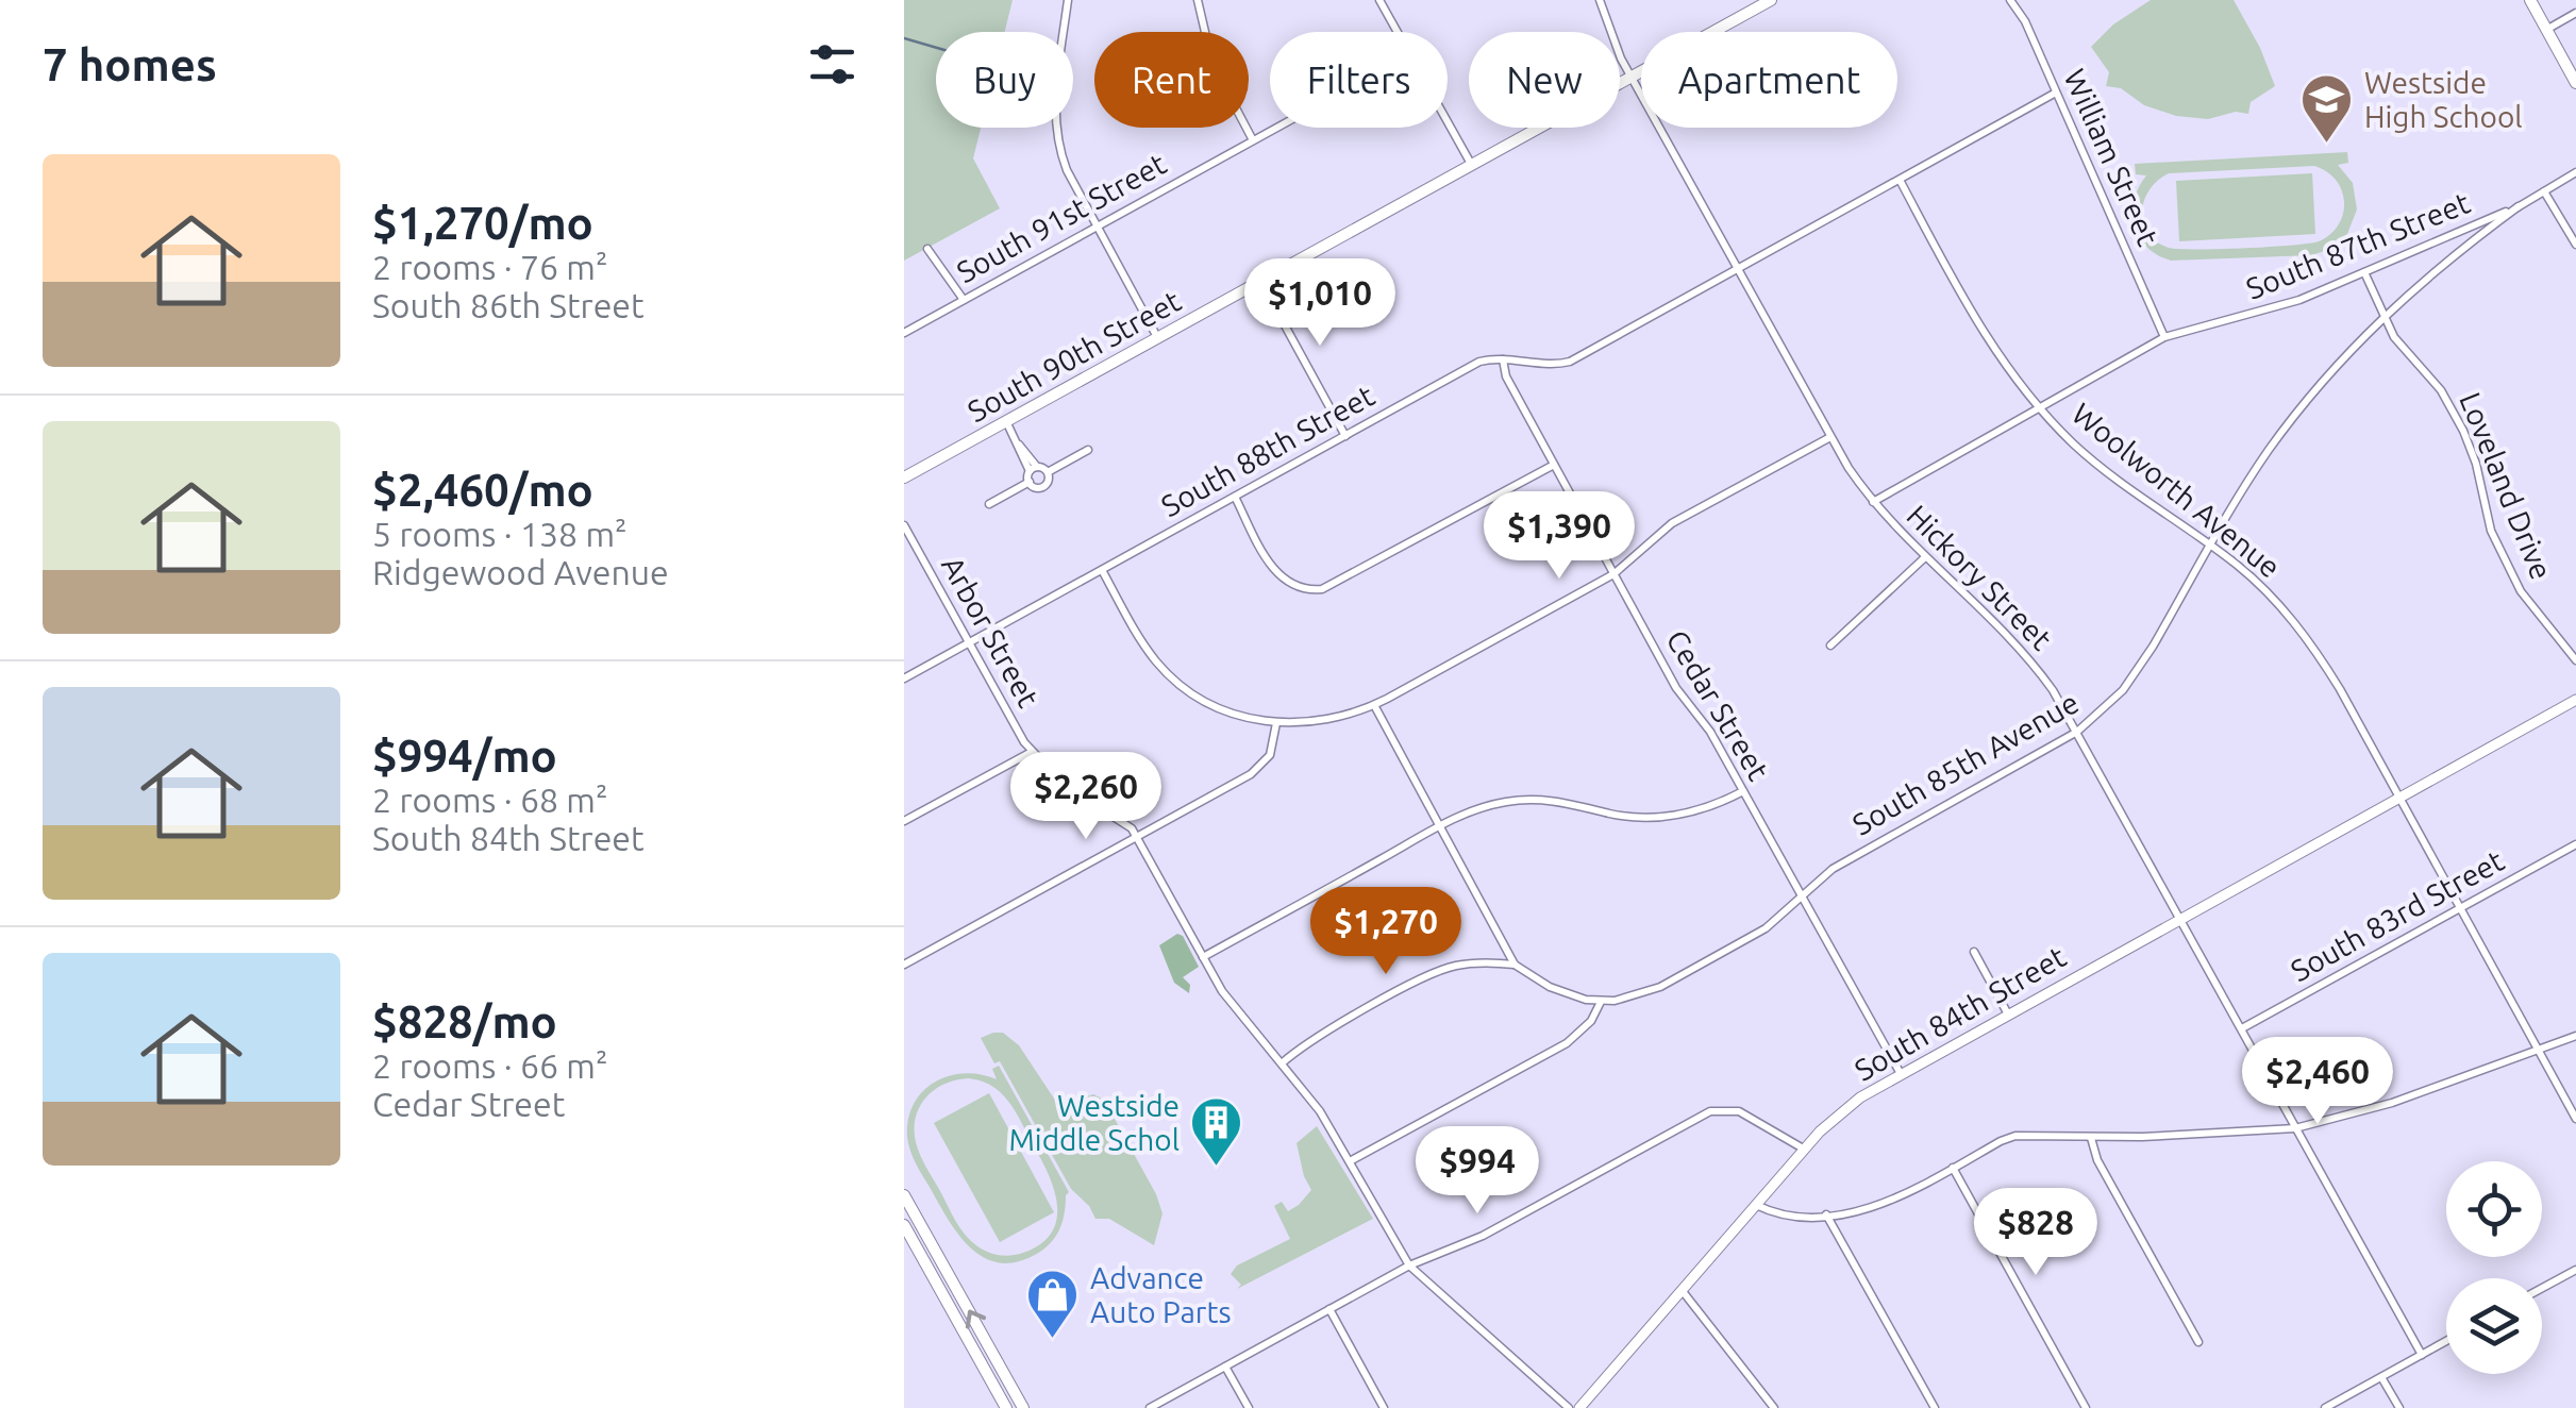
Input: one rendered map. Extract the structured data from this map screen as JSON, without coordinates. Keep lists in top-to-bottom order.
{
  "streets": {
    "main road": ["South 90th Street", "South 84th Street"],
    "street": [
      "William Street",
      "South 91st Street",
      "South 87th Street",
      "South 88th Street",
      "Loveland Drive",
      "Woolworth Avenue",
      "Hickory Street",
      "Arbor Street",
      "Cedar Street",
      "South 85th Avenue",
      "South 83rd Street"
    ]
  },
  "crossings": [
    ["William Street", "South 87th Street"],
    ["William Street", "South 88th Street"],
    ["South 87th Street", "Loveland Drive"],
    ["South 87th Street", "Woolworth Avenue"],
    ["South 87th Street", "Hickory Street"],
    ["South 87th Street", "South 85th Avenue"],
    ["South 90th Street", "Hickory Street"],
    ["South 88th Street", "Woolworth Avenue"],
    ["South 88th Street", "Hickory Street"],
    ["South 88th Street", "Arbor Street"],
    ["South 88th Street", "Cedar Street"],
    ["Loveland Drive", "South 85th Avenue"],
    ["Woolworth Avenue", "South 85th Avenue"],
    ["Woolworth Avenue", "South 83rd Street"],
    ["Woolworth Avenue", "South 84th Street"],
    ["Hickory Street", "South 85th Avenue"],
    ["Hickory Street", "South 83rd Street"],
    ["Hickory Street", "South 84th Street"],
    ["Cedar Street", "South 85th Avenue"],
    ["Cedar Street", "South 84th Street"]
  ],
  "places": {
    "school or university": ["Westside High School"],
    "building": ["Westside Middle Schol"],
    "shop": ["Advance Auto Parts"]
  },
  "page": {
    "heading": "7 homes",
    "chip": [
      "Buy",
      "Rent",
      "Filters",
      "New",
      "Apartment"
    ],
    "list": [
      {
        "name": "$1,270/mo",
        "note": "2 rooms · 76 m² · South 86th Street"
      },
      {
        "name": "$2,460/mo",
        "note": "5 rooms · 138 m² · Ridgewood Avenue"
      },
      {
        "name": "$994/mo",
        "note": "2 rooms · 68 m² · South 84th Street"
      },
      {
        "name": "$828/mo",
        "note": "2 rooms · 66 m² · Cedar Street"
      }
    ],
    "price": [
      "$1,010",
      "$1,390",
      "$2,260",
      "$1,270",
      "$2,460",
      "$994",
      "$828"
    ]
  }
}
